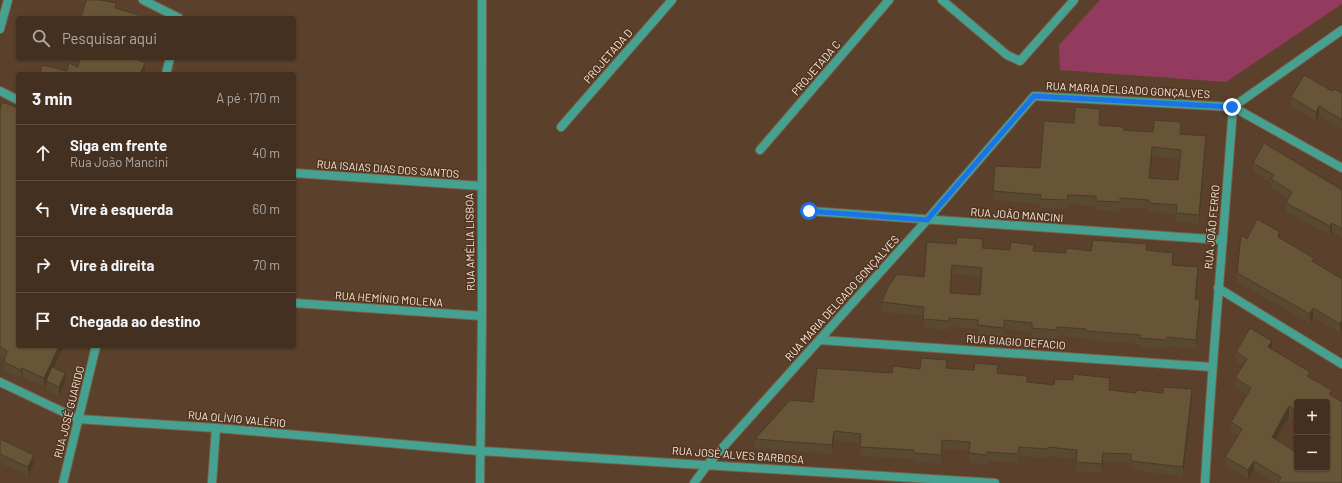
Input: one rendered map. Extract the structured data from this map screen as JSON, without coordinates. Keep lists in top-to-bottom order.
{
  "streets": {
    "street": [
      "PROJETADA D",
      "PROJETADA C",
      "RUA MARIA DELGADO GONÇALVES",
      "RUA ISAIAS DIAS DOS SANTOS",
      "RUA JOÃO MANCINI",
      "RUA JOÃO FERRO",
      "RUA AMÉLIA LISBOA",
      "RUA HEMÍNIO MOLENA",
      "RUA BIAGIO DEFACIO",
      "RUA JOSÉ GUARIDO",
      "RUA OLÍVIO VALÉRIO",
      "RUA JOSÉ ALVES BARBOSA"
    ]
  },
  "crossings": [
    ["RUA MARIA DELGADO GONÇALVES", "RUA JOÃO MANCINI"],
    ["RUA MARIA DELGADO GONÇALVES", "RUA JOÃO FERRO"],
    ["RUA MARIA DELGADO GONÇALVES", "RUA BIAGIO DEFACIO"],
    ["RUA MARIA DELGADO GONÇALVES", "RUA JOSÉ ALVES BARBOSA"],
    ["RUA ISAIAS DIAS DOS SANTOS", "RUA AMÉLIA LISBOA"],
    ["RUA JOÃO MANCINI", "RUA JOÃO FERRO"],
    ["RUA JOÃO FERRO", "RUA BIAGIO DEFACIO"],
    ["RUA AMÉLIA LISBOA", "RUA HEMÍNIO MOLENA"],
    ["RUA AMÉLIA LISBOA", "RUA OLÍVIO VALÉRIO"],
    ["RUA AMÉLIA LISBOA", "RUA JOSÉ ALVES BARBOSA"],
    ["RUA JOSÉ GUARIDO", "RUA OLÍVIO VALÉRIO"],
    ["RUA OLÍVIO VALÉRIO", "RUA JOSÉ ALVES BARBOSA"]
  ],
  "page": {
    "search": "Pesquisar aqui",
    "heading": ["3 min", "A pé · 170 m"],
    "list": [
      ["Siga em frente", "Rua João Mancini", "40 m"],
      ["Vire à esquerda", "60 m"],
      ["Vire à direita", "70 m"],
      "Chegada ao destino"
    ],
    "map_buttons": ["+", "−"]
  }
}
